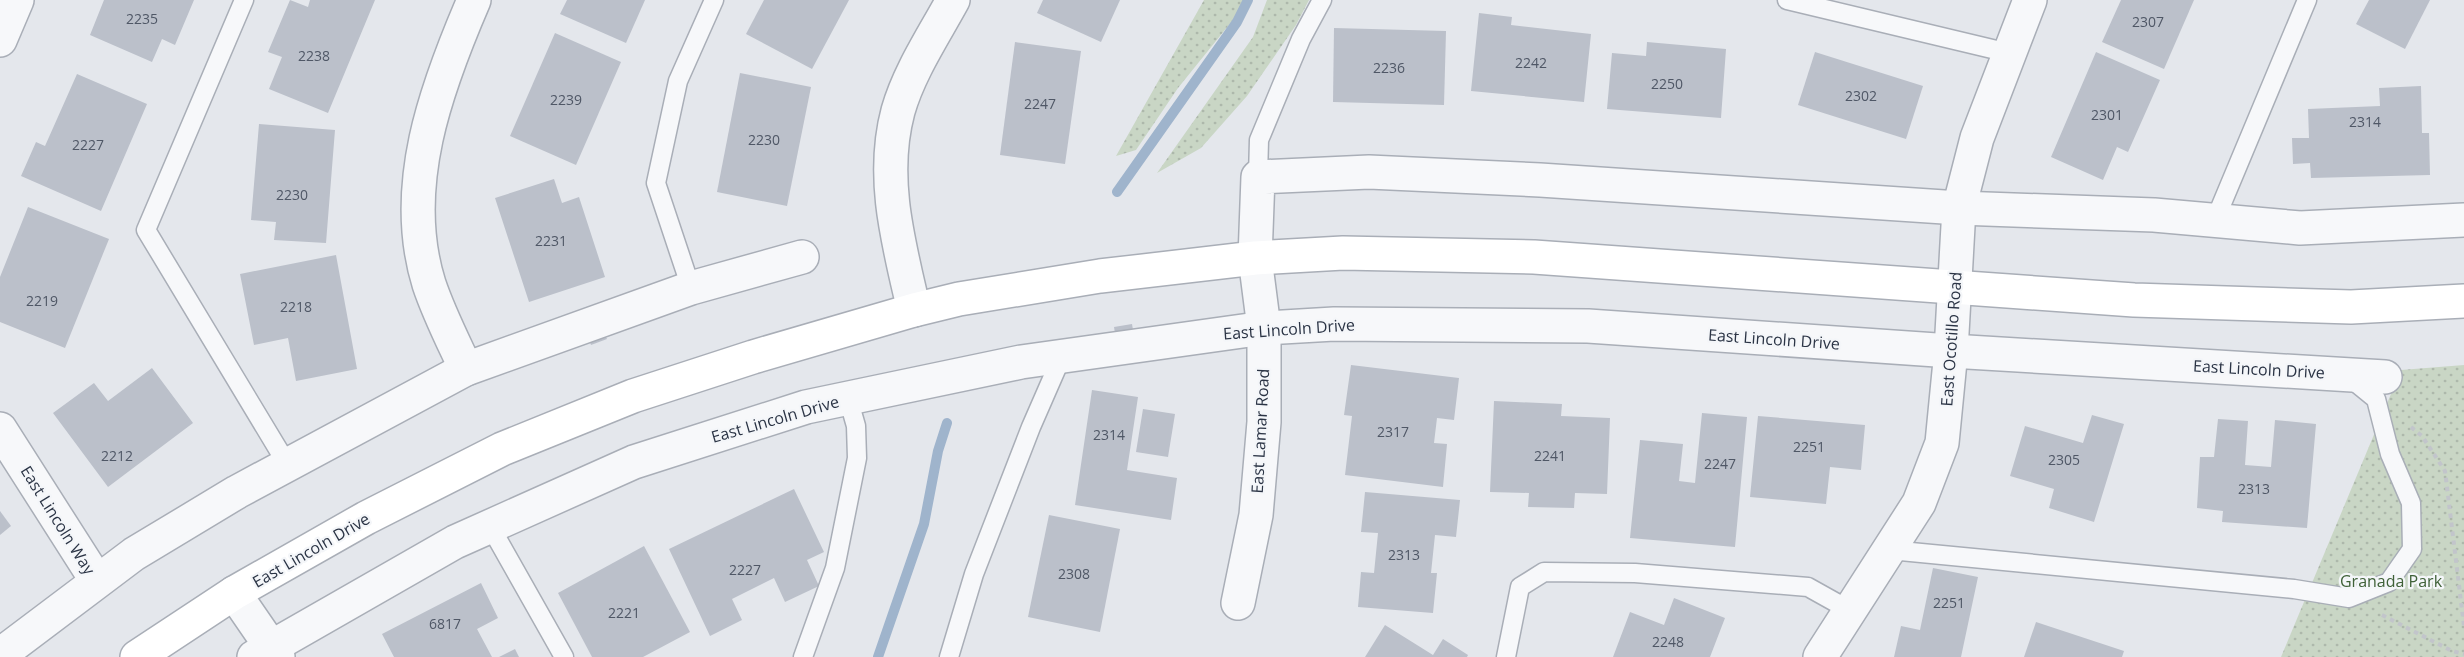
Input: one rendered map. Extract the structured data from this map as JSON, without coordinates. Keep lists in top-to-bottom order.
{
  "streets": {
    "main road": ["East Lincoln Drive"],
    "street": ["East Ocotillo Road", "East Lamar Road", "East Lincoln Way"]
  },
  "crossings": [
    ["East Lincoln Drive", "East Ocotillo Road"],
    ["East Lincoln Drive", "East Lamar Road"]
  ],
  "parks": ["Granada Park"],
  "house_numbers": [
    "2235",
    "2307",
    "2238",
    "2242",
    "2236",
    "2250",
    "2302",
    "2239",
    "2247",
    "2301",
    "2314",
    "2230",
    "2227",
    "2230",
    "2231",
    "2219",
    "2218",
    "2317",
    "2314",
    "2251",
    "2212",
    "2241",
    "2305",
    "2247",
    "2313",
    "2313",
    "2227",
    "2308",
    "2251",
    "2221",
    "6817",
    "2248"
  ]
}
